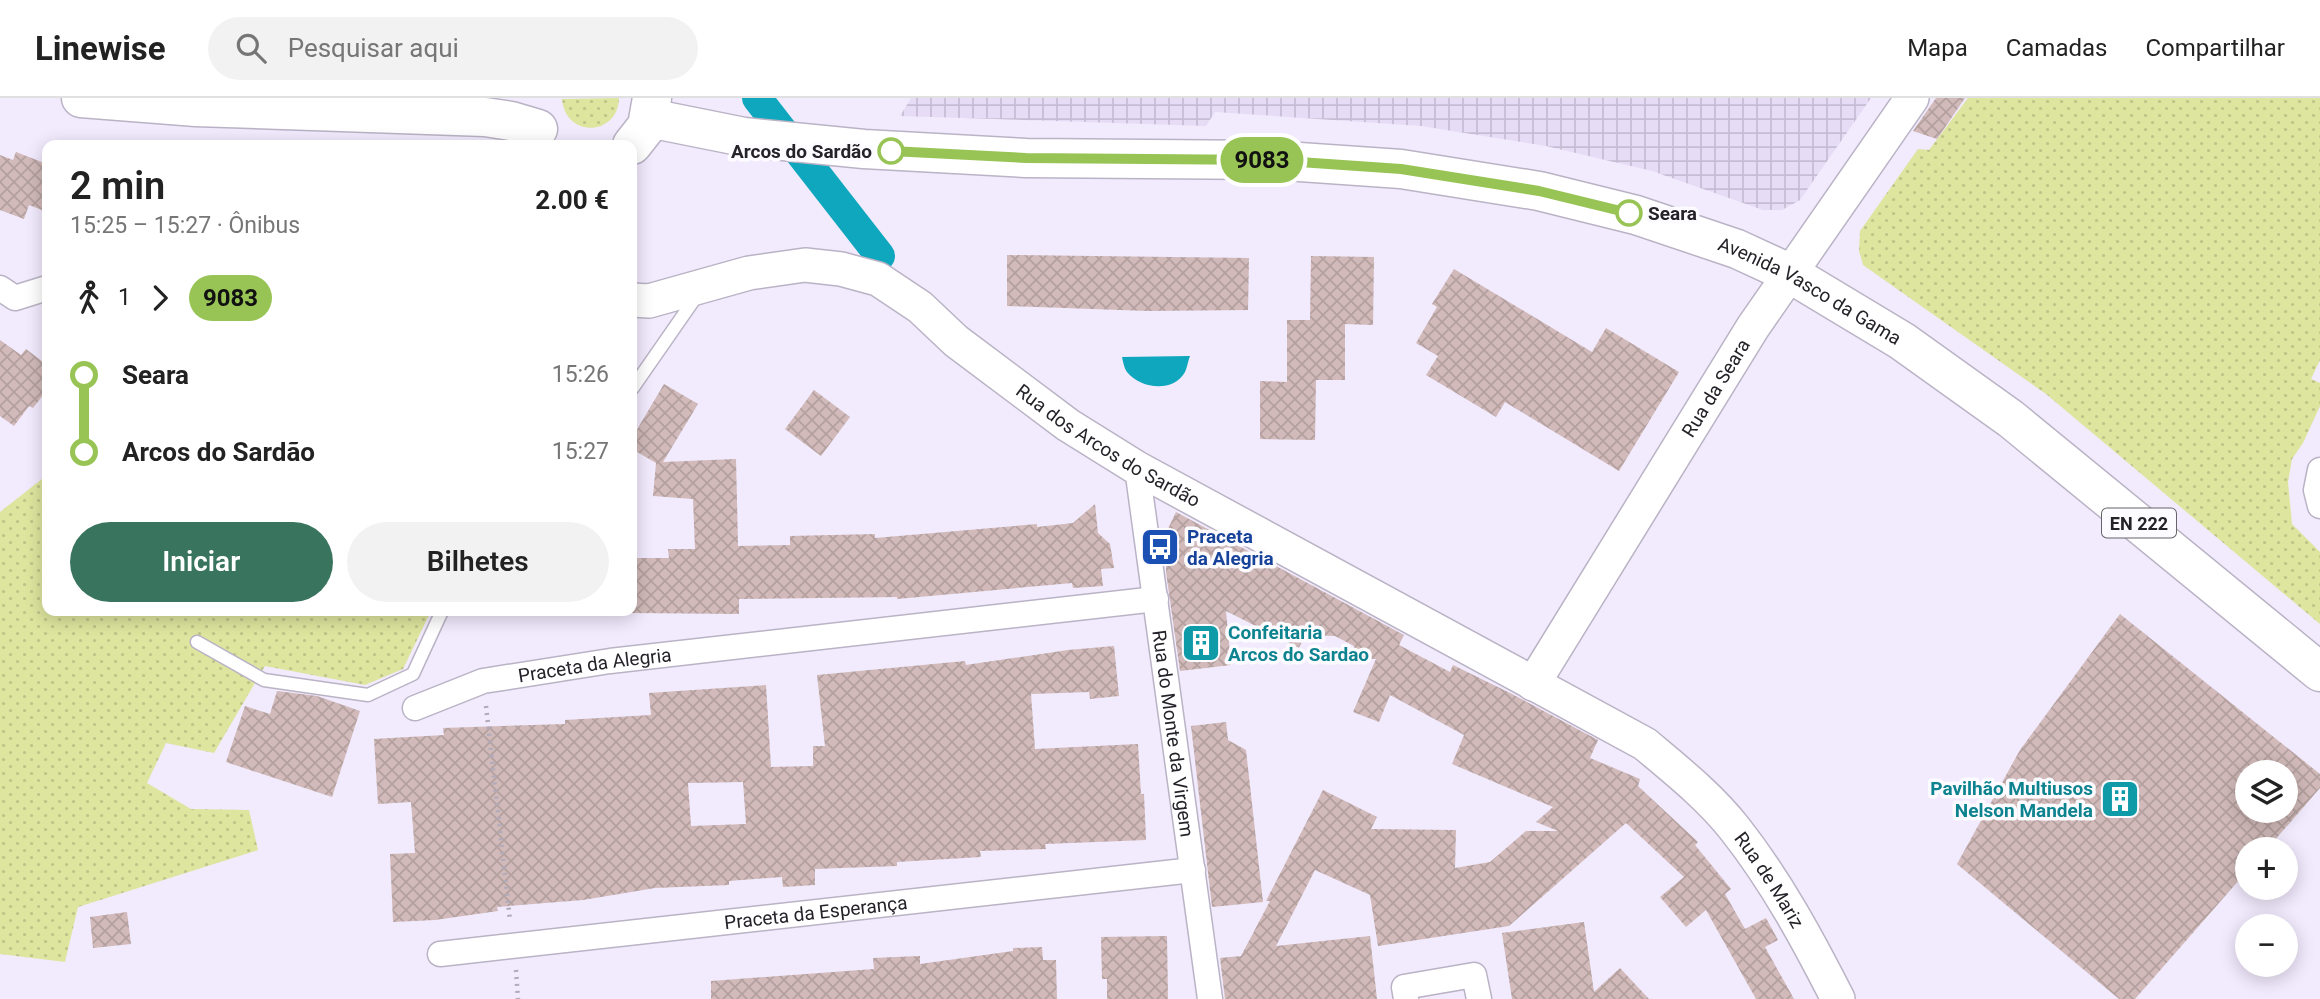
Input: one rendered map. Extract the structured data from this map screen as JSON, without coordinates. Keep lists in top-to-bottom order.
{
  "streets": {
    "main road": [
      "Avenida Vasco da Gama",
      "Rua da Seara",
      "Rua dos Arcos do Sardão",
      "EN 222",
      "Rua de Mariz"
    ],
    "street": ["Praceta da Alegria", "Rua do Monte da Virgem", "Praceta da Esperança"]
  },
  "crossings": [
    ["Avenida Vasco da Gama", "Rua da Seara"],
    ["Rua da Seara", "Rua dos Arcos do Sardão"],
    ["Rua dos Arcos do Sardão", "Rua do Monte da Virgem"],
    ["Rua dos Arcos do Sardão", "Rua de Mariz"],
    ["Praceta da Alegria", "Rua do Monte da Virgem"],
    ["Rua do Monte da Virgem", "Praceta da Esperança"]
  ],
  "places": {
    "other": ["Arcos do Sardão", "Seara"],
    "bus stop": ["Praceta da Alegria"],
    "building": ["Confeitaria Arcos do Sardao", "Pavilhão Multiusos Nelson Mandela"]
  },
  "lines": ["bus line 9083"],
  "page": {
    "header": "Linewise",
    "search": "Pesquisar aqui",
    "nav": ["Mapa", "Camadas", "Compartilhar"],
    "on_map": "9083",
    "heading": ["2 min", "15:25 – 15:27 · Ônibus", "2.00 €"],
    "legs": ["1", "9083"],
    "list": [
      {
        "name": "Seara",
        "value": "15:26"
      },
      {
        "name": "Arcos do Sardão",
        "value": "15:27"
      }
    ],
    "buttons": ["Iniciar", "Bilhetes"],
    "map_buttons": ["+", "−"]
  }
}
